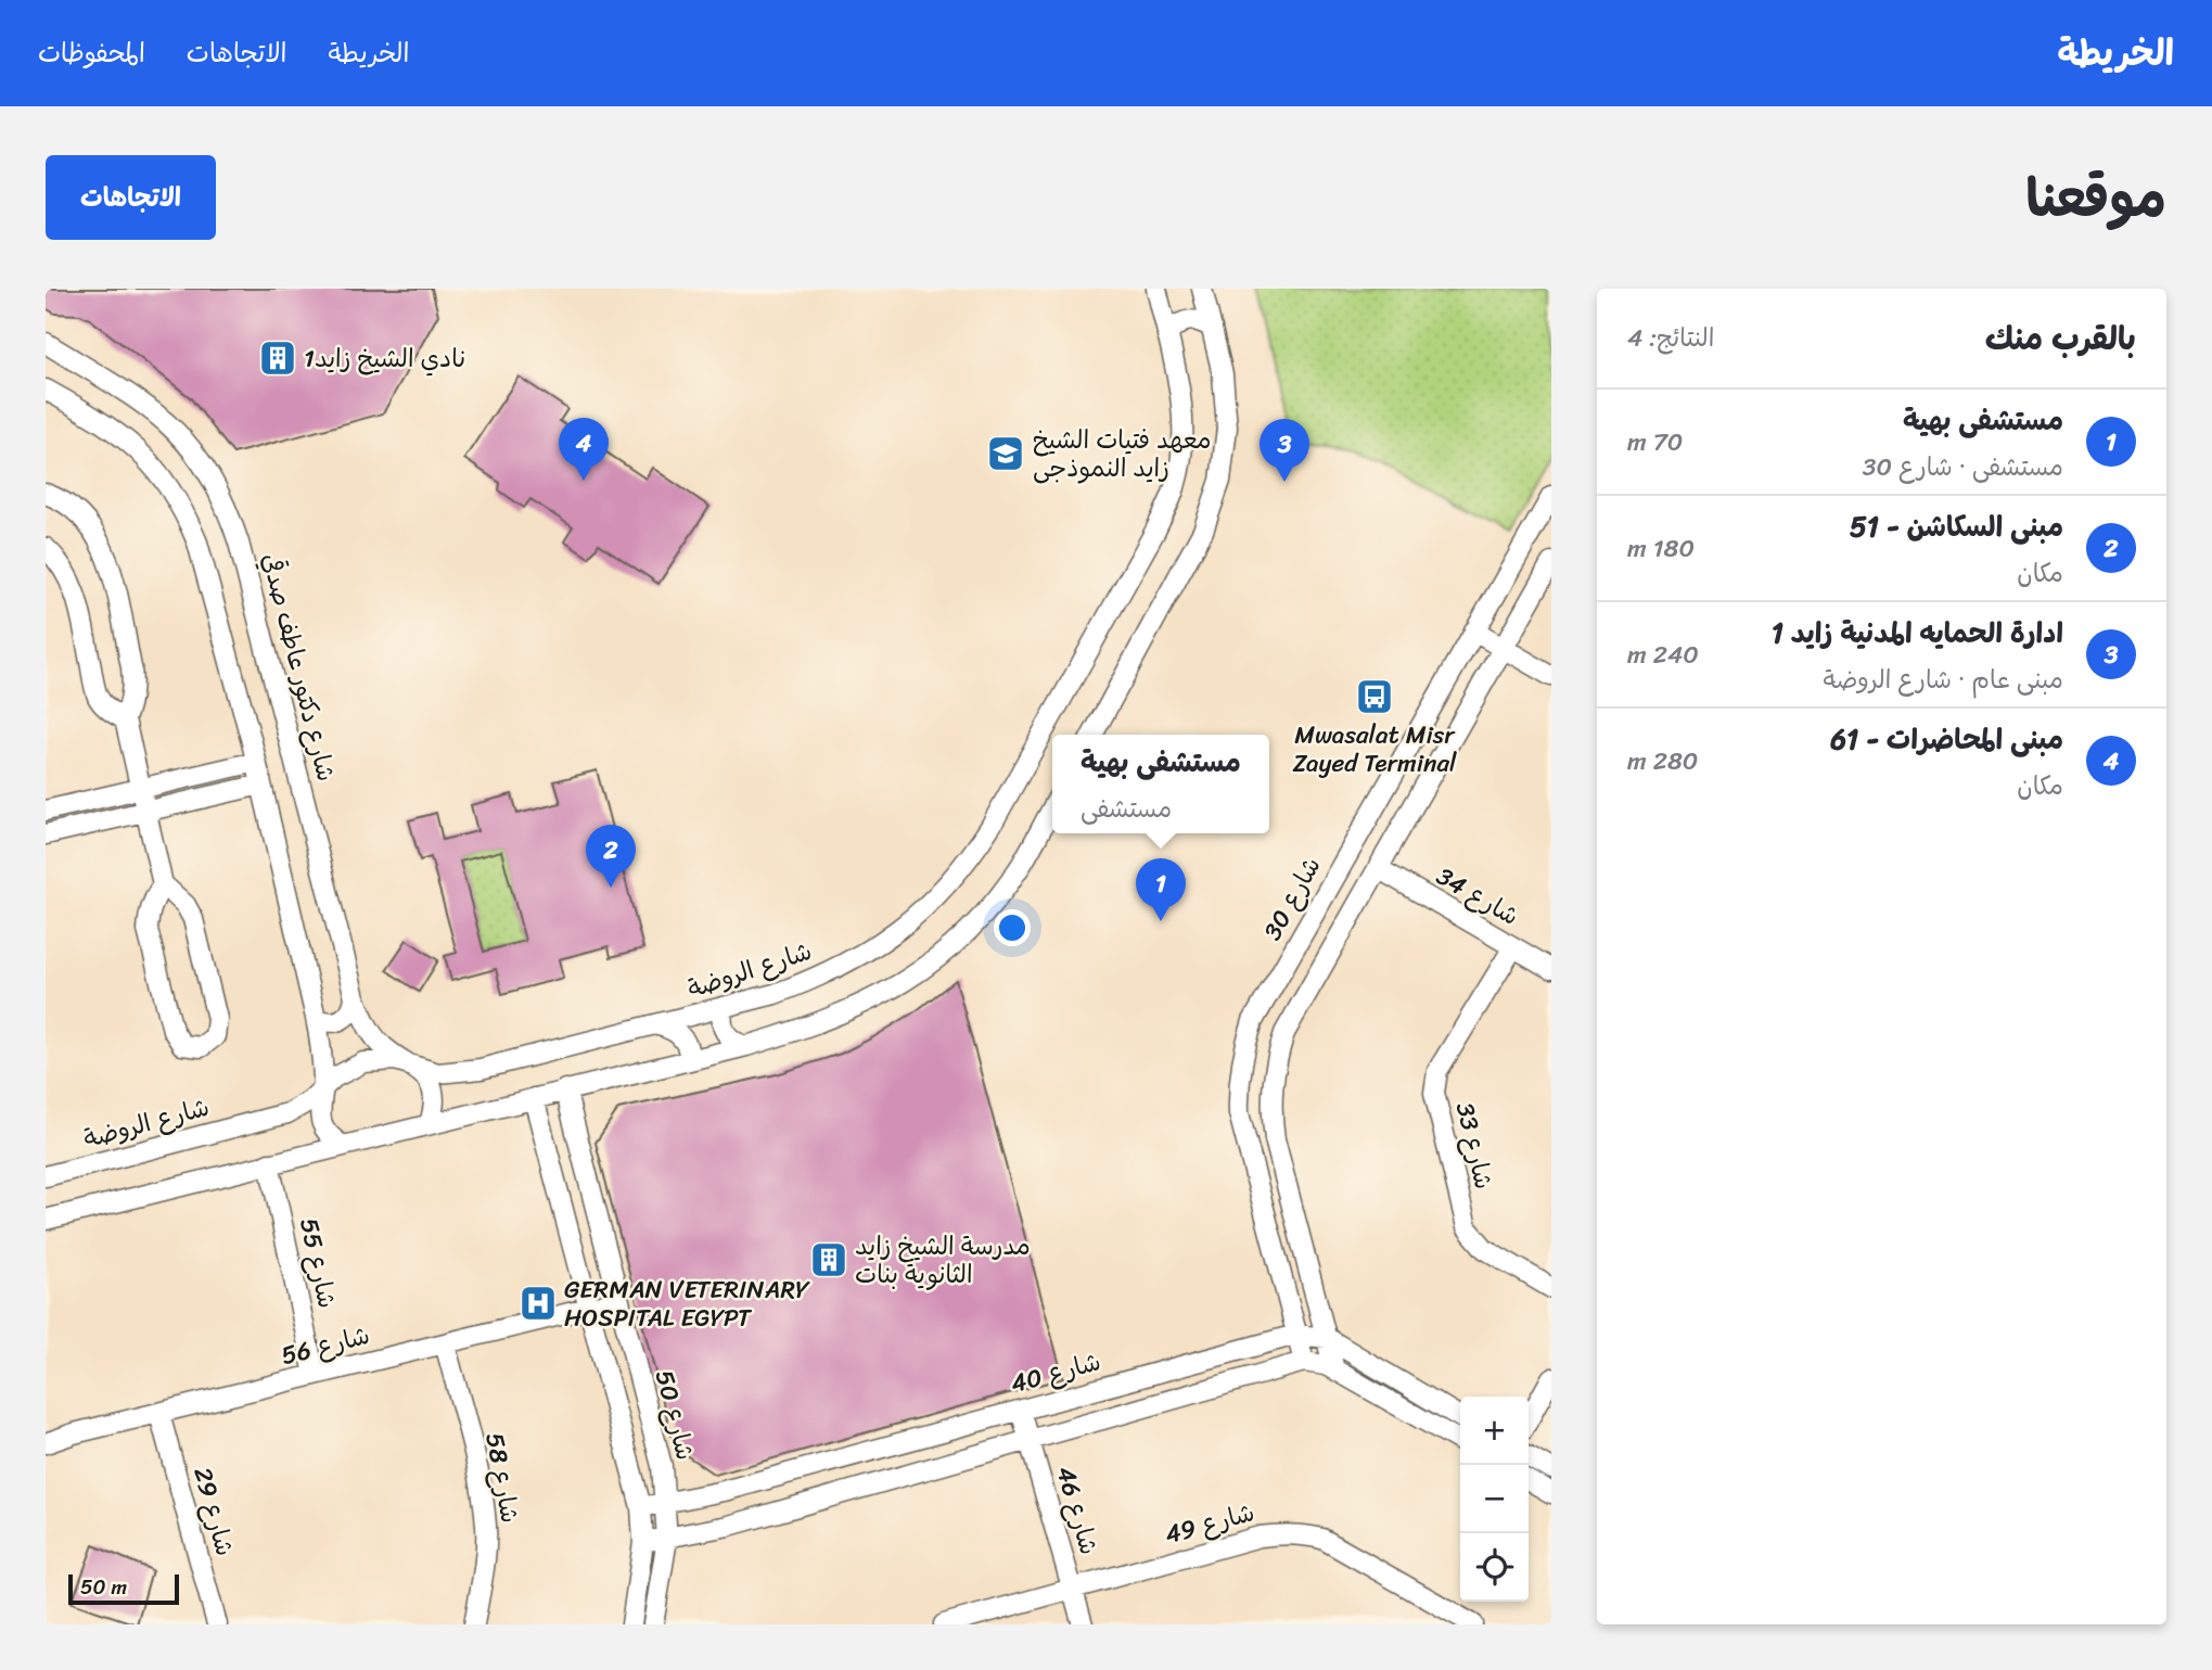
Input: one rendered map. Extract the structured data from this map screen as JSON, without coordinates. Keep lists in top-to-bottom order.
{
  "streets": {
    "street": [
      "شارع دكتور عاطف صدقي",
      "شارع 34",
      "شارع 30",
      "شارع الروضة",
      "شارع 33",
      "شارع 55",
      "شارع 56",
      "شارع 40",
      "شارع 50",
      "شارع 58",
      "شارع 46",
      "شارع 29",
      "شارع 49"
    ]
  },
  "crossings": [
    ["شارع دكتور عاطف صدقي", "شارع الروضة"],
    ["شارع 34", "شارع 33"],
    ["شارع 30", "شارع 40"],
    ["شارع 55", "شارع 56"],
    ["شارع 56", "شارع 50"],
    ["شارع 56", "شارع 58"],
    ["شارع 56", "شارع 29"],
    ["شارع 40", "شارع 50"],
    ["شارع 40", "شارع 46"],
    ["شارع 46", "شارع 49"]
  ],
  "places": {
    "building": ["نادي الشيخ زايد1", "مدرسة الشيخ زايد الثانوية بنات"],
    "school or university": ["معهد فتيات الشيخ زايد النموذجى"],
    "bus stop": ["Mwasalat Misr Zayed Terminal"],
    "hospital": ["GERMAN VETERINARY HOSPITAL EGYPT"]
  },
  "scale_bar": "50 m",
  "page": {
    "header": "الخريطة",
    "nav": ["الخريطة", "الاتجاهات", "المحفوظات"],
    "title": "موقعنا",
    "buttons": "الاتجاهات",
    "heading": ["بالقرب منك", "النتائج: 4"],
    "list": [
      {
        "mark": "1",
        "name": "مستشفى بهية",
        "note": "مستشفى · شارع 30",
        "value": "70 m"
      },
      {
        "mark": "2",
        "name": "مبنى السكاشن - 51",
        "note": "مكان",
        "value": "180 m"
      },
      {
        "mark": "3",
        "name": "ادارة الحمايه المدنية زايد 1",
        "note": "مبنى عام · شارع الروضة",
        "value": "240 m"
      },
      {
        "mark": "4",
        "name": "مبنى المحاضرات - 61",
        "note": "مكان",
        "value": "280 m"
      }
    ],
    "pins": [
      "4",
      "3",
      "2",
      "1"
    ],
    "popup": ["مستشفى بهية", "مستشفى"],
    "map_buttons": ["+", "−"],
    "scale": "50 m"
  }
}
